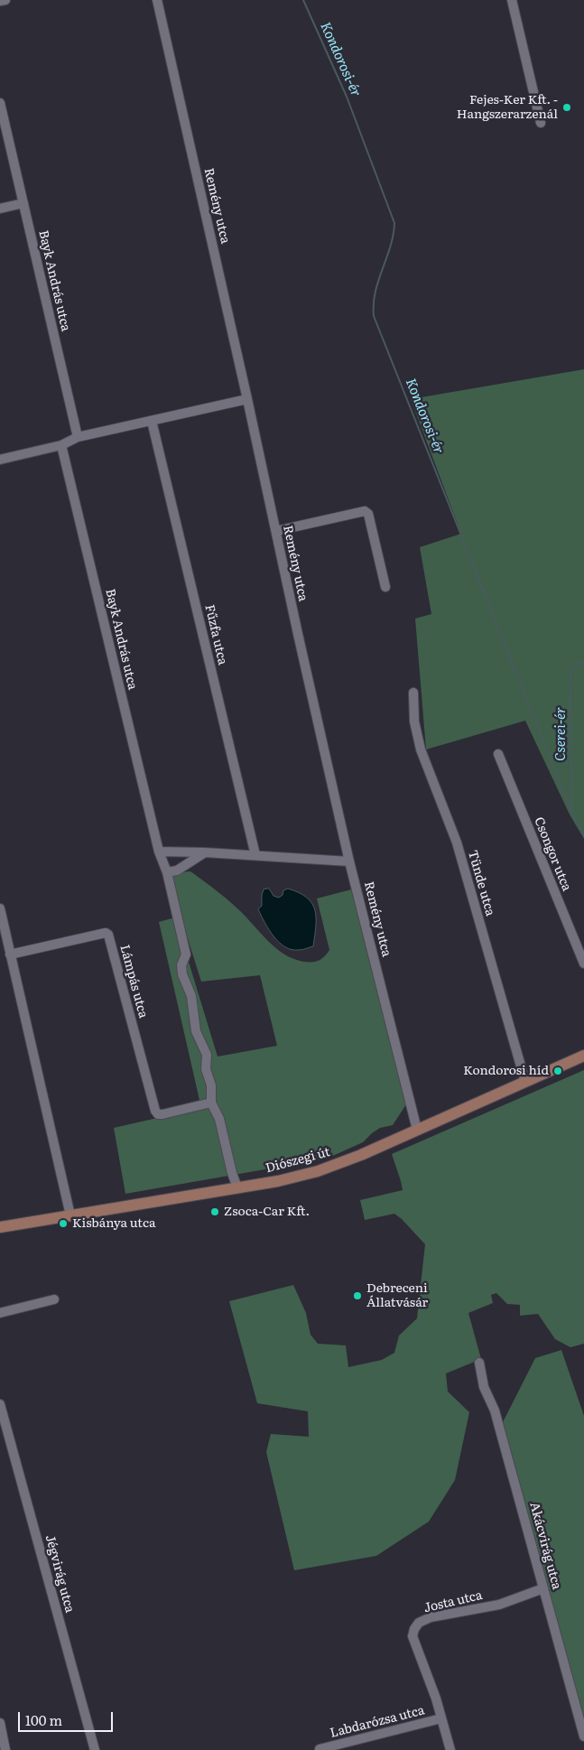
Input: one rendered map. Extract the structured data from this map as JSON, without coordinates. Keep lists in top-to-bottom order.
{
  "streets": {
    "main road": ["Diószegi út"],
    "street": [
      "Remény utca",
      "Bayk András utca",
      "Fűzfa utca",
      "Csongor utca",
      "Tünde utca",
      "Lámpás utca",
      "Akácvirág utca",
      "Jégvirág utca",
      "Josta utca",
      "Labdarózsa utca"
    ]
  },
  "crossings": [
    ["Remény utca", "Diószegi út"],
    ["Bayk András utca", "Lámpás utca"],
    ["Bayk András utca", "Diószegi út"],
    ["Tünde utca", "Diószegi út"],
    ["Akácvirág utca", "Josta utca"],
    ["Josta utca", "Labdarózsa utca"]
  ],
  "water": ["Kondorosi-ér", "Cserei-ér"],
  "places": [
    "Fejes-Ker Kft. - Hangszerarzenál",
    "Kondorosi híd",
    "Zsoca-Car Kft.",
    "Kisbánya utca",
    "Debreceni Állatvásár"
  ],
  "scale_bar": "100 m"
}
